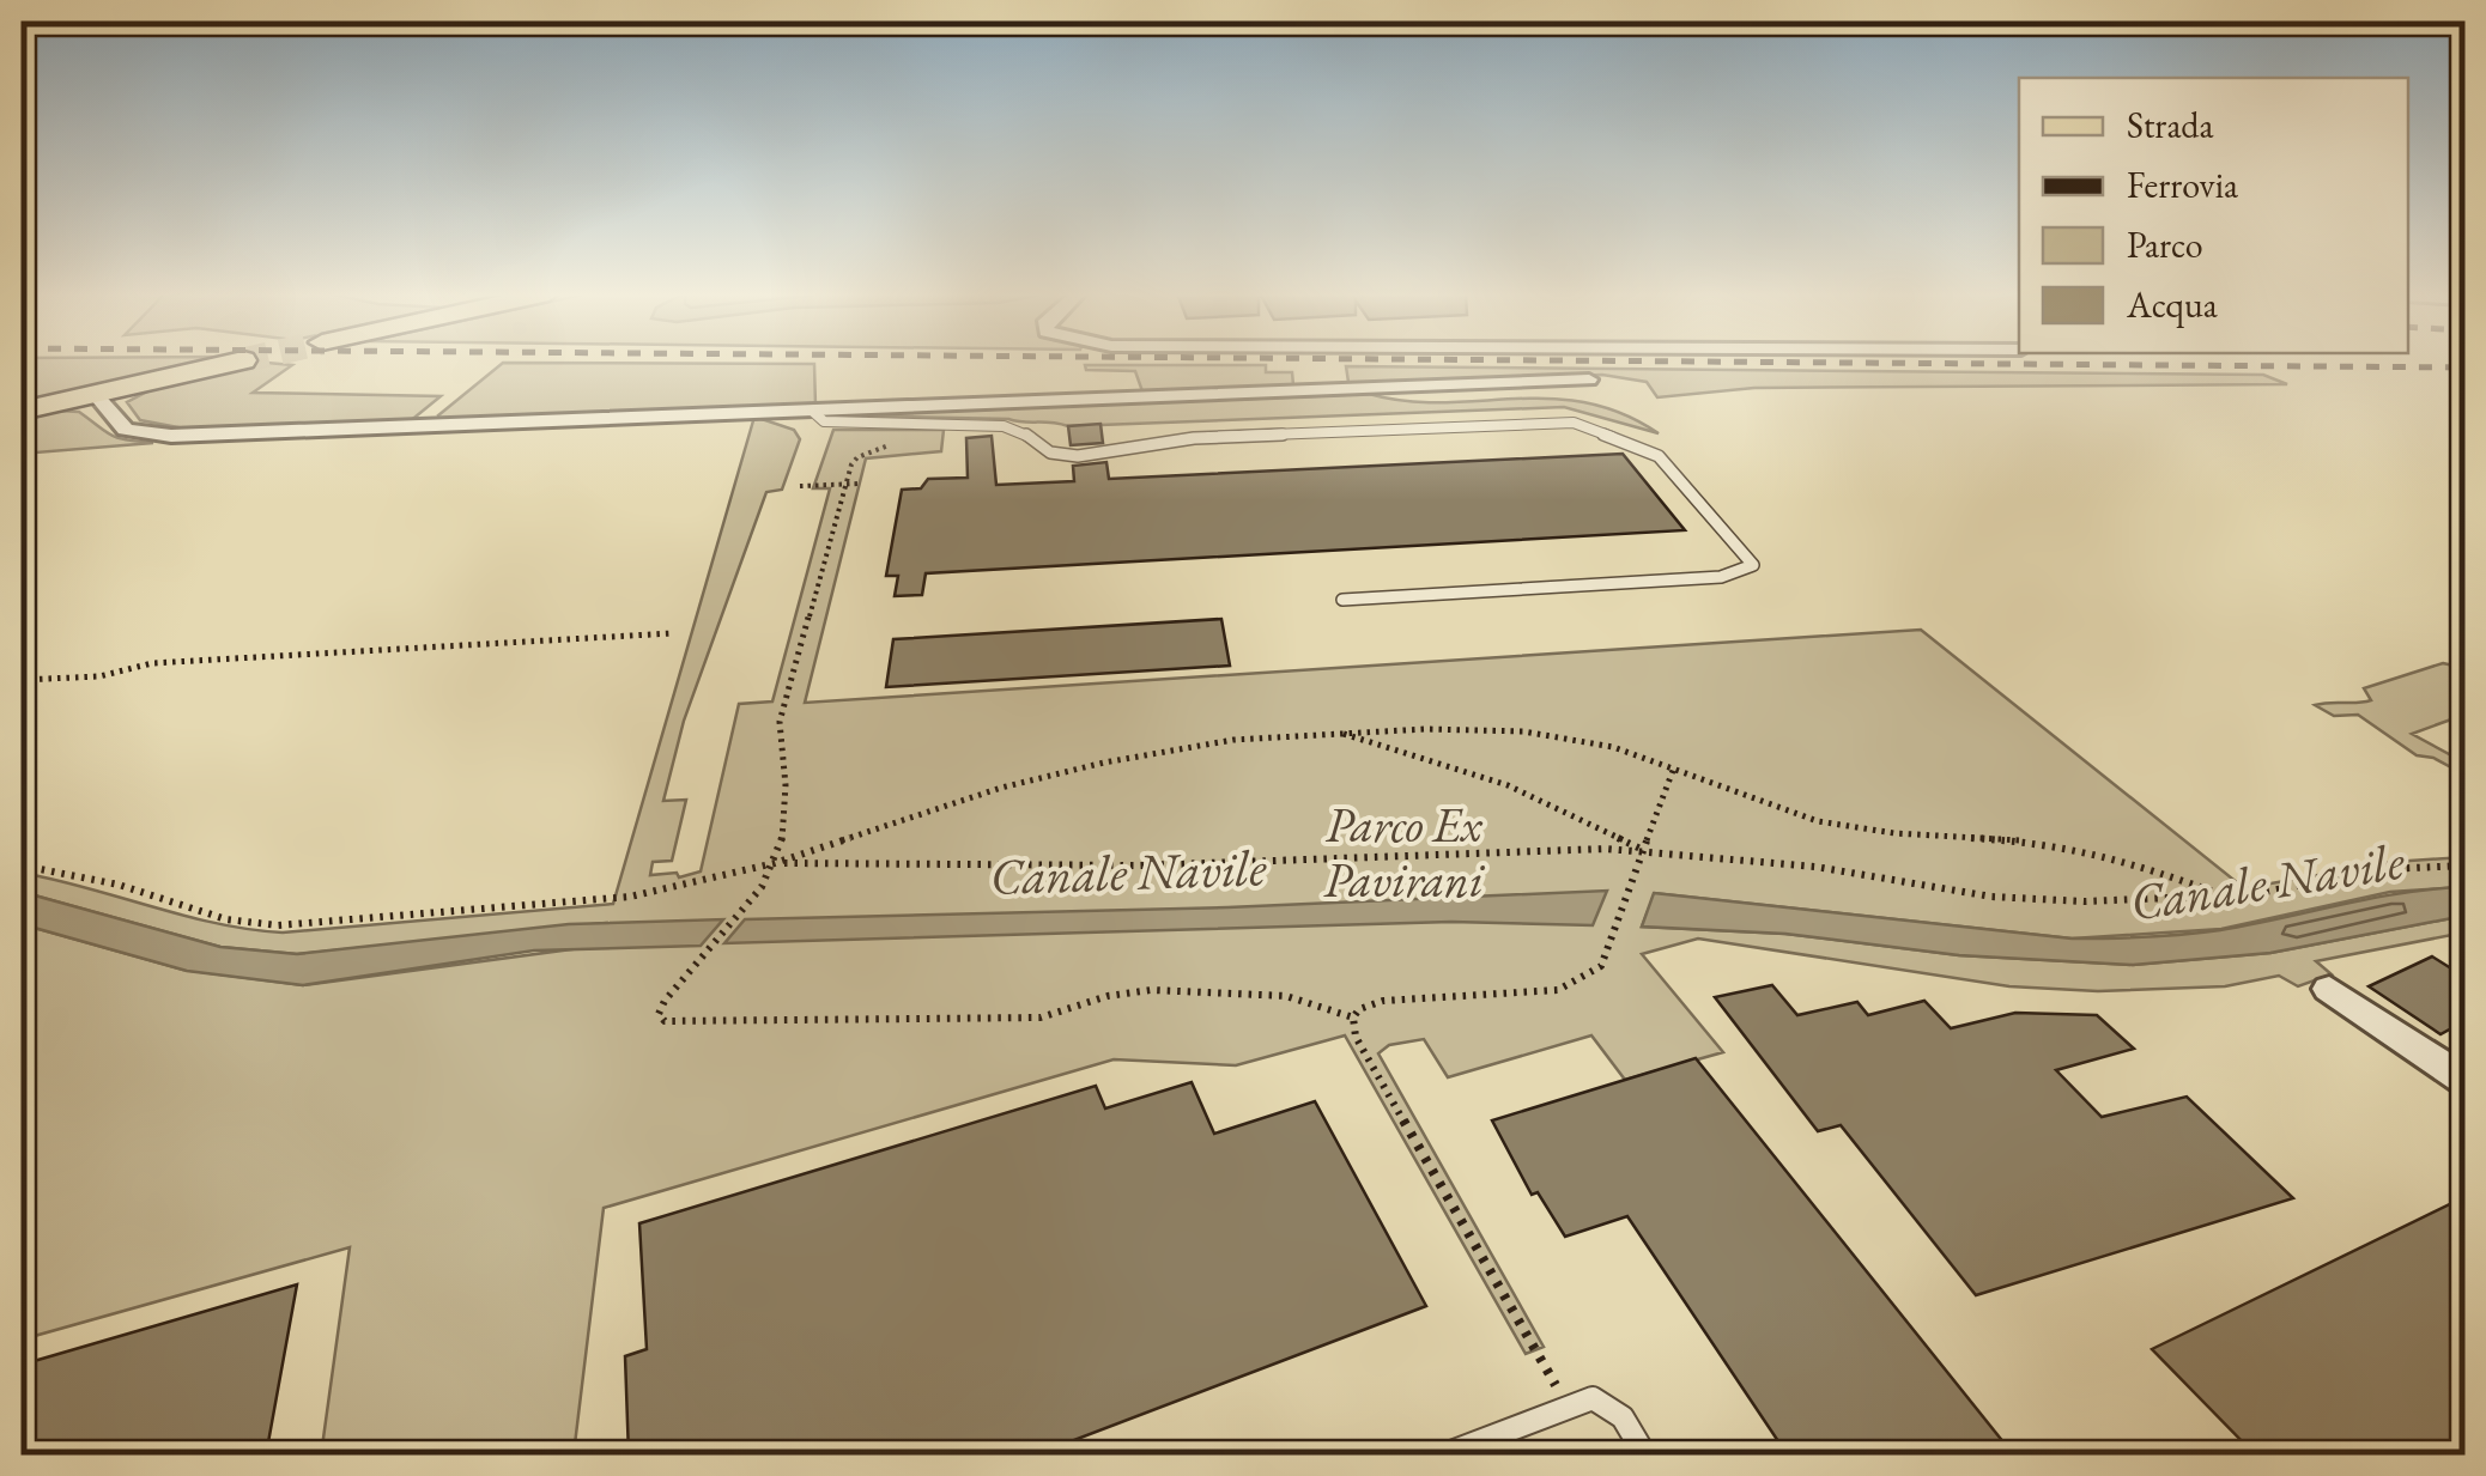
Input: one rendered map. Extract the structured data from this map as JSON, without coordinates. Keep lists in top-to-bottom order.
{
  "water": ["Canale Navile"],
  "parks": ["Parco Ex Pavirani"],
  "legend": [
    "Strada",
    "Ferrovia",
    "Parco",
    "Acqua"
  ]
}
